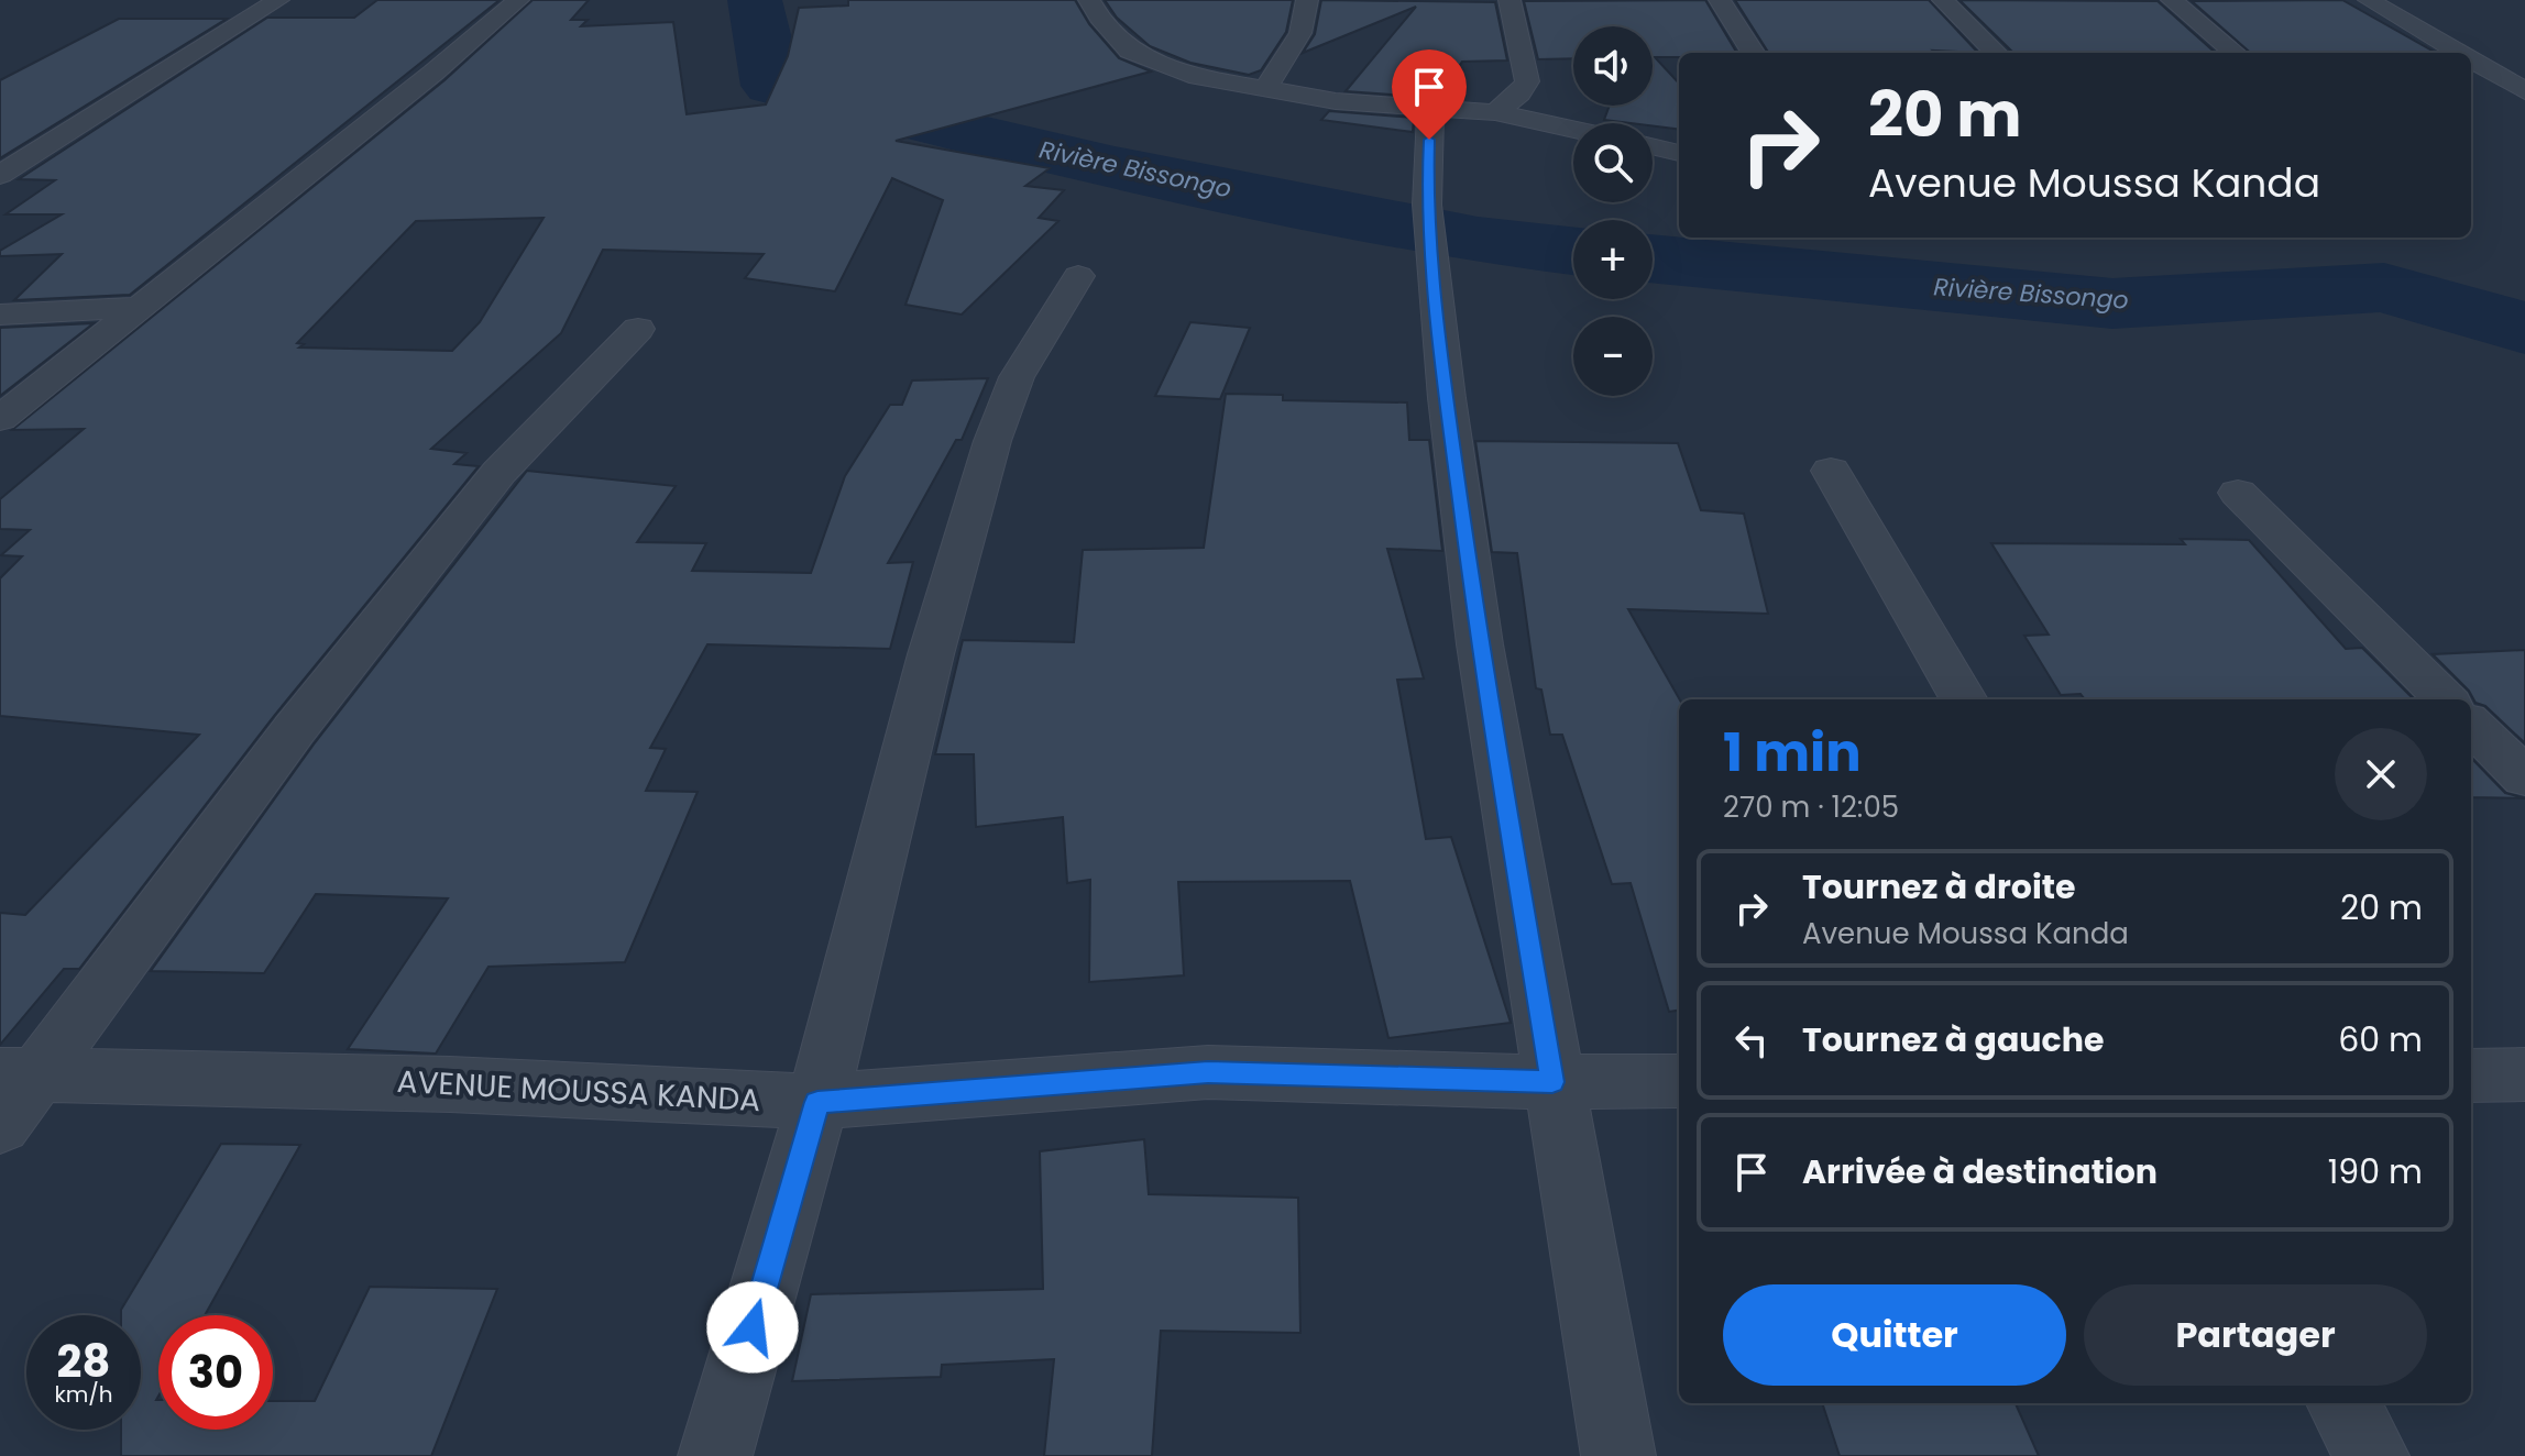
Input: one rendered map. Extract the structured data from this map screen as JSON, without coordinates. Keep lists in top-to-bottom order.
{
  "streets": {
    "street": ["AVENUE MOUSSA KANDA"]
  },
  "water": ["Rivière Bissongo"],
  "page": {
    "map_buttons": ["+", "−"],
    "turn": ["20 m", "Avenue Moussa Kanda"],
    "heading": ["1 min", "270 m · 12:05"],
    "list": [
      {
        "name": "Tournez à droite",
        "note": "Avenue Moussa Kanda",
        "value": "20 m"
      },
      {
        "name": "Tournez à gauche",
        "value": "60 m"
      },
      {
        "name": "Arrivée à destination",
        "value": "190 m"
      }
    ],
    "buttons": ["Quitter", "Partager"],
    "speed": "28 km/h",
    "limit": "30"
  }
}
